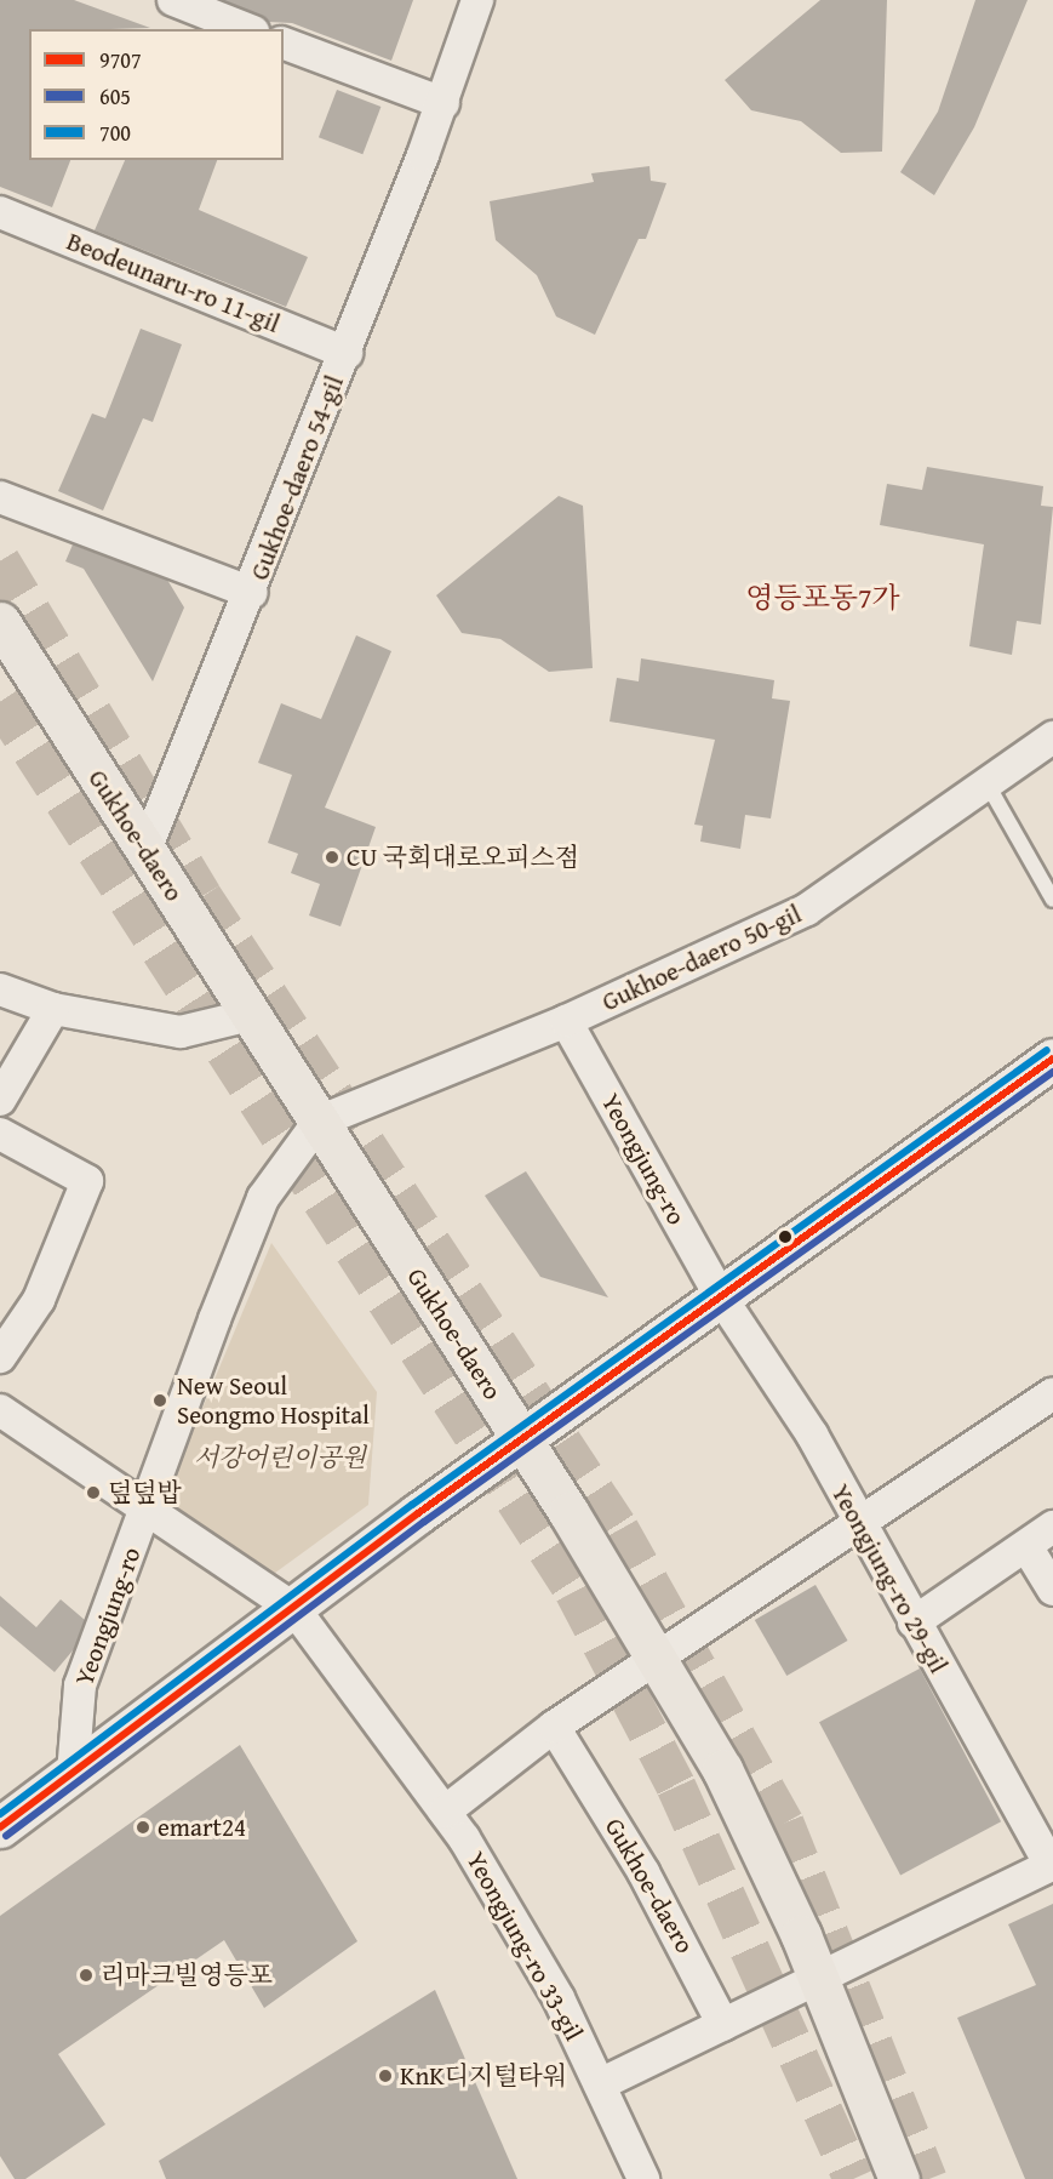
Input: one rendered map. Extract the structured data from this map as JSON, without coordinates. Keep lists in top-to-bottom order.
{
  "streets": {
    "main road": ["Gukhoe-daero"],
    "street": [
      "Beodeunaru-ro 11-gil",
      "Gukhoe-daero 54-gil",
      "Gukhoe-daero 50-gil",
      "Yeongjung-ro",
      "Yeongjung-ro 29-gil",
      "Yeongjung-ro 33-gil"
    ]
  },
  "crossings": [
    ["Beodeunaru-ro 11-gil", "Gukhoe-daero 54-gil"],
    ["Gukhoe-daero 54-gil", "Gukhoe-daero"],
    ["Gukhoe-daero", "Gukhoe-daero 50-gil"],
    ["Gukhoe-daero", "Yeongjung-ro"],
    ["Gukhoe-daero 50-gil", "Yeongjung-ro"],
    ["Yeongjung-ro", "Yeongjung-ro 29-gil"],
    ["Yeongjung-ro", "Yeongjung-ro 33-gil"]
  ],
  "districts": ["영등포동7가"],
  "parks": ["서강어린이공원"],
  "places": [
    "CU 국회대로오피스점",
    "New Seoul Seongmo Hospital",
    "덮덮밥",
    "emart24",
    "리마크빌영등포",
    "KnK디지털타워"
  ],
  "lines": ["transit line 700", "transit line 9707", "transit line 605"],
  "legend": ["9707", "605", "700"]
}
